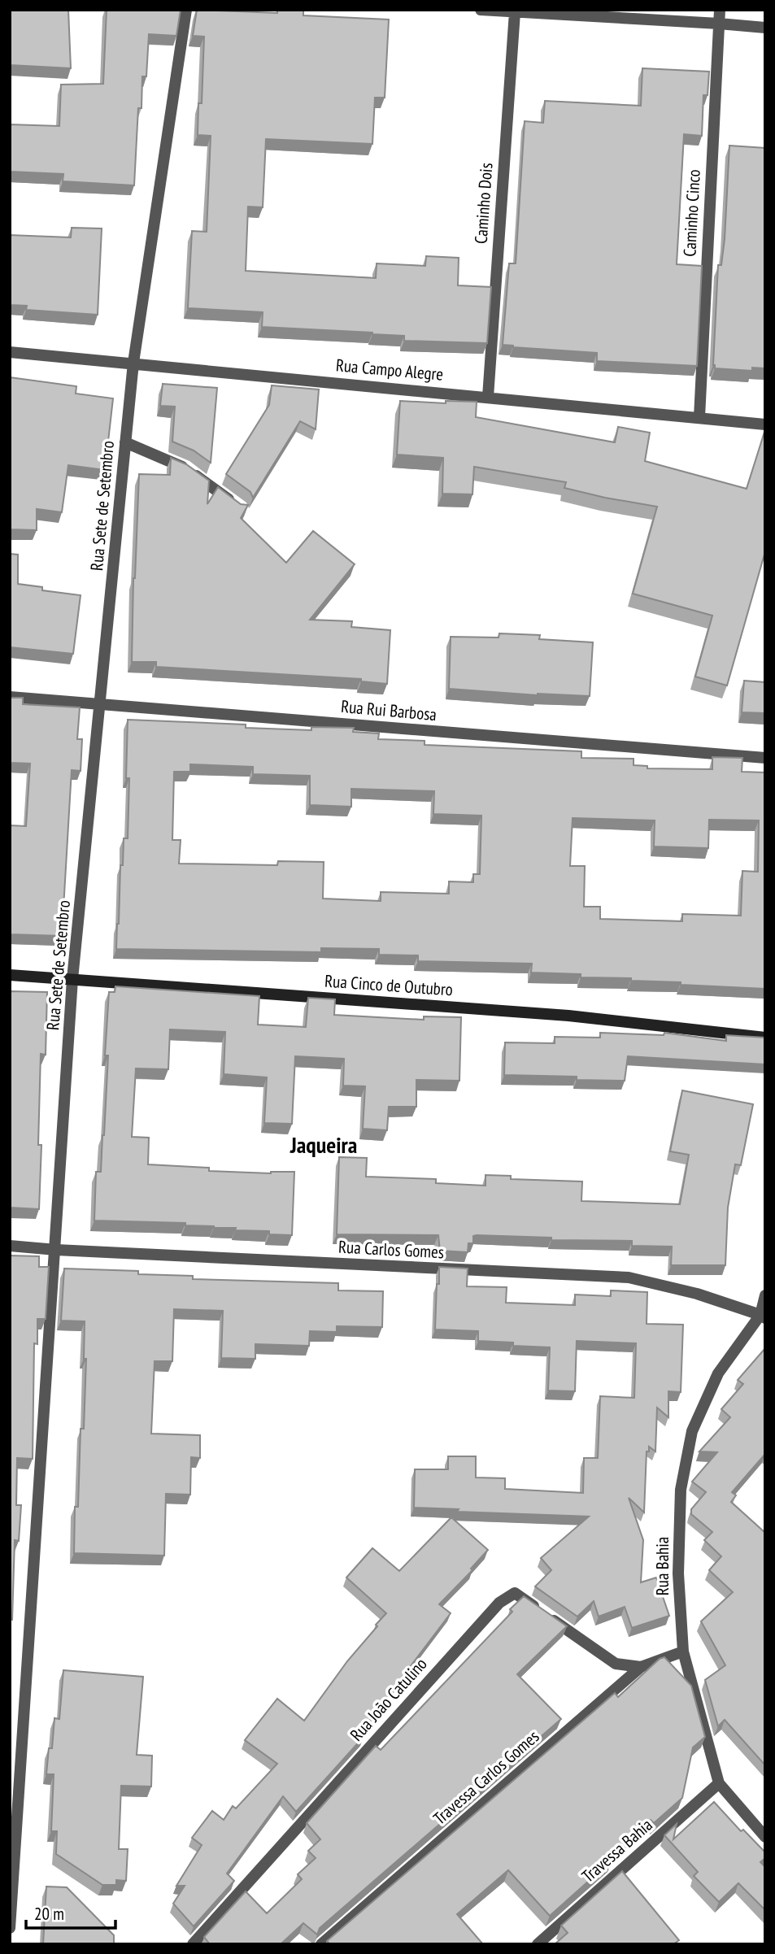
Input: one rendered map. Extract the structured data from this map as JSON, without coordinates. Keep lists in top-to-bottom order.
{
  "streets": {
    "street": [
      "Caminho Dois",
      "Caminho Cinco",
      "Rua Campo Alegre",
      "Rua Sete de Setembro",
      "Rua Rui Barbosa",
      "Rua Cinco de Outubro",
      "Rua Carlos Gomes",
      "Rua Bahia",
      "Rua João Catulino",
      "Travessa Carlos Gomes",
      "Travessa Bahia"
    ]
  },
  "crossings": [
    ["Caminho Dois", "Rua Campo Alegre"],
    ["Caminho Cinco", "Rua Campo Alegre"],
    ["Rua Campo Alegre", "Rua Sete de Setembro"],
    ["Rua Sete de Setembro", "Rua Rui Barbosa"],
    ["Rua Sete de Setembro", "Rua Cinco de Outubro"],
    ["Rua Sete de Setembro", "Rua Carlos Gomes"],
    ["Rua Carlos Gomes", "Rua Bahia"],
    ["Rua Bahia", "Travessa Carlos Gomes"],
    ["Rua Bahia", "Travessa Bahia"],
    ["Rua João Catulino", "Travessa Carlos Gomes"]
  ],
  "districts": ["Jaqueira"],
  "scale_bar": "20 m"
}
